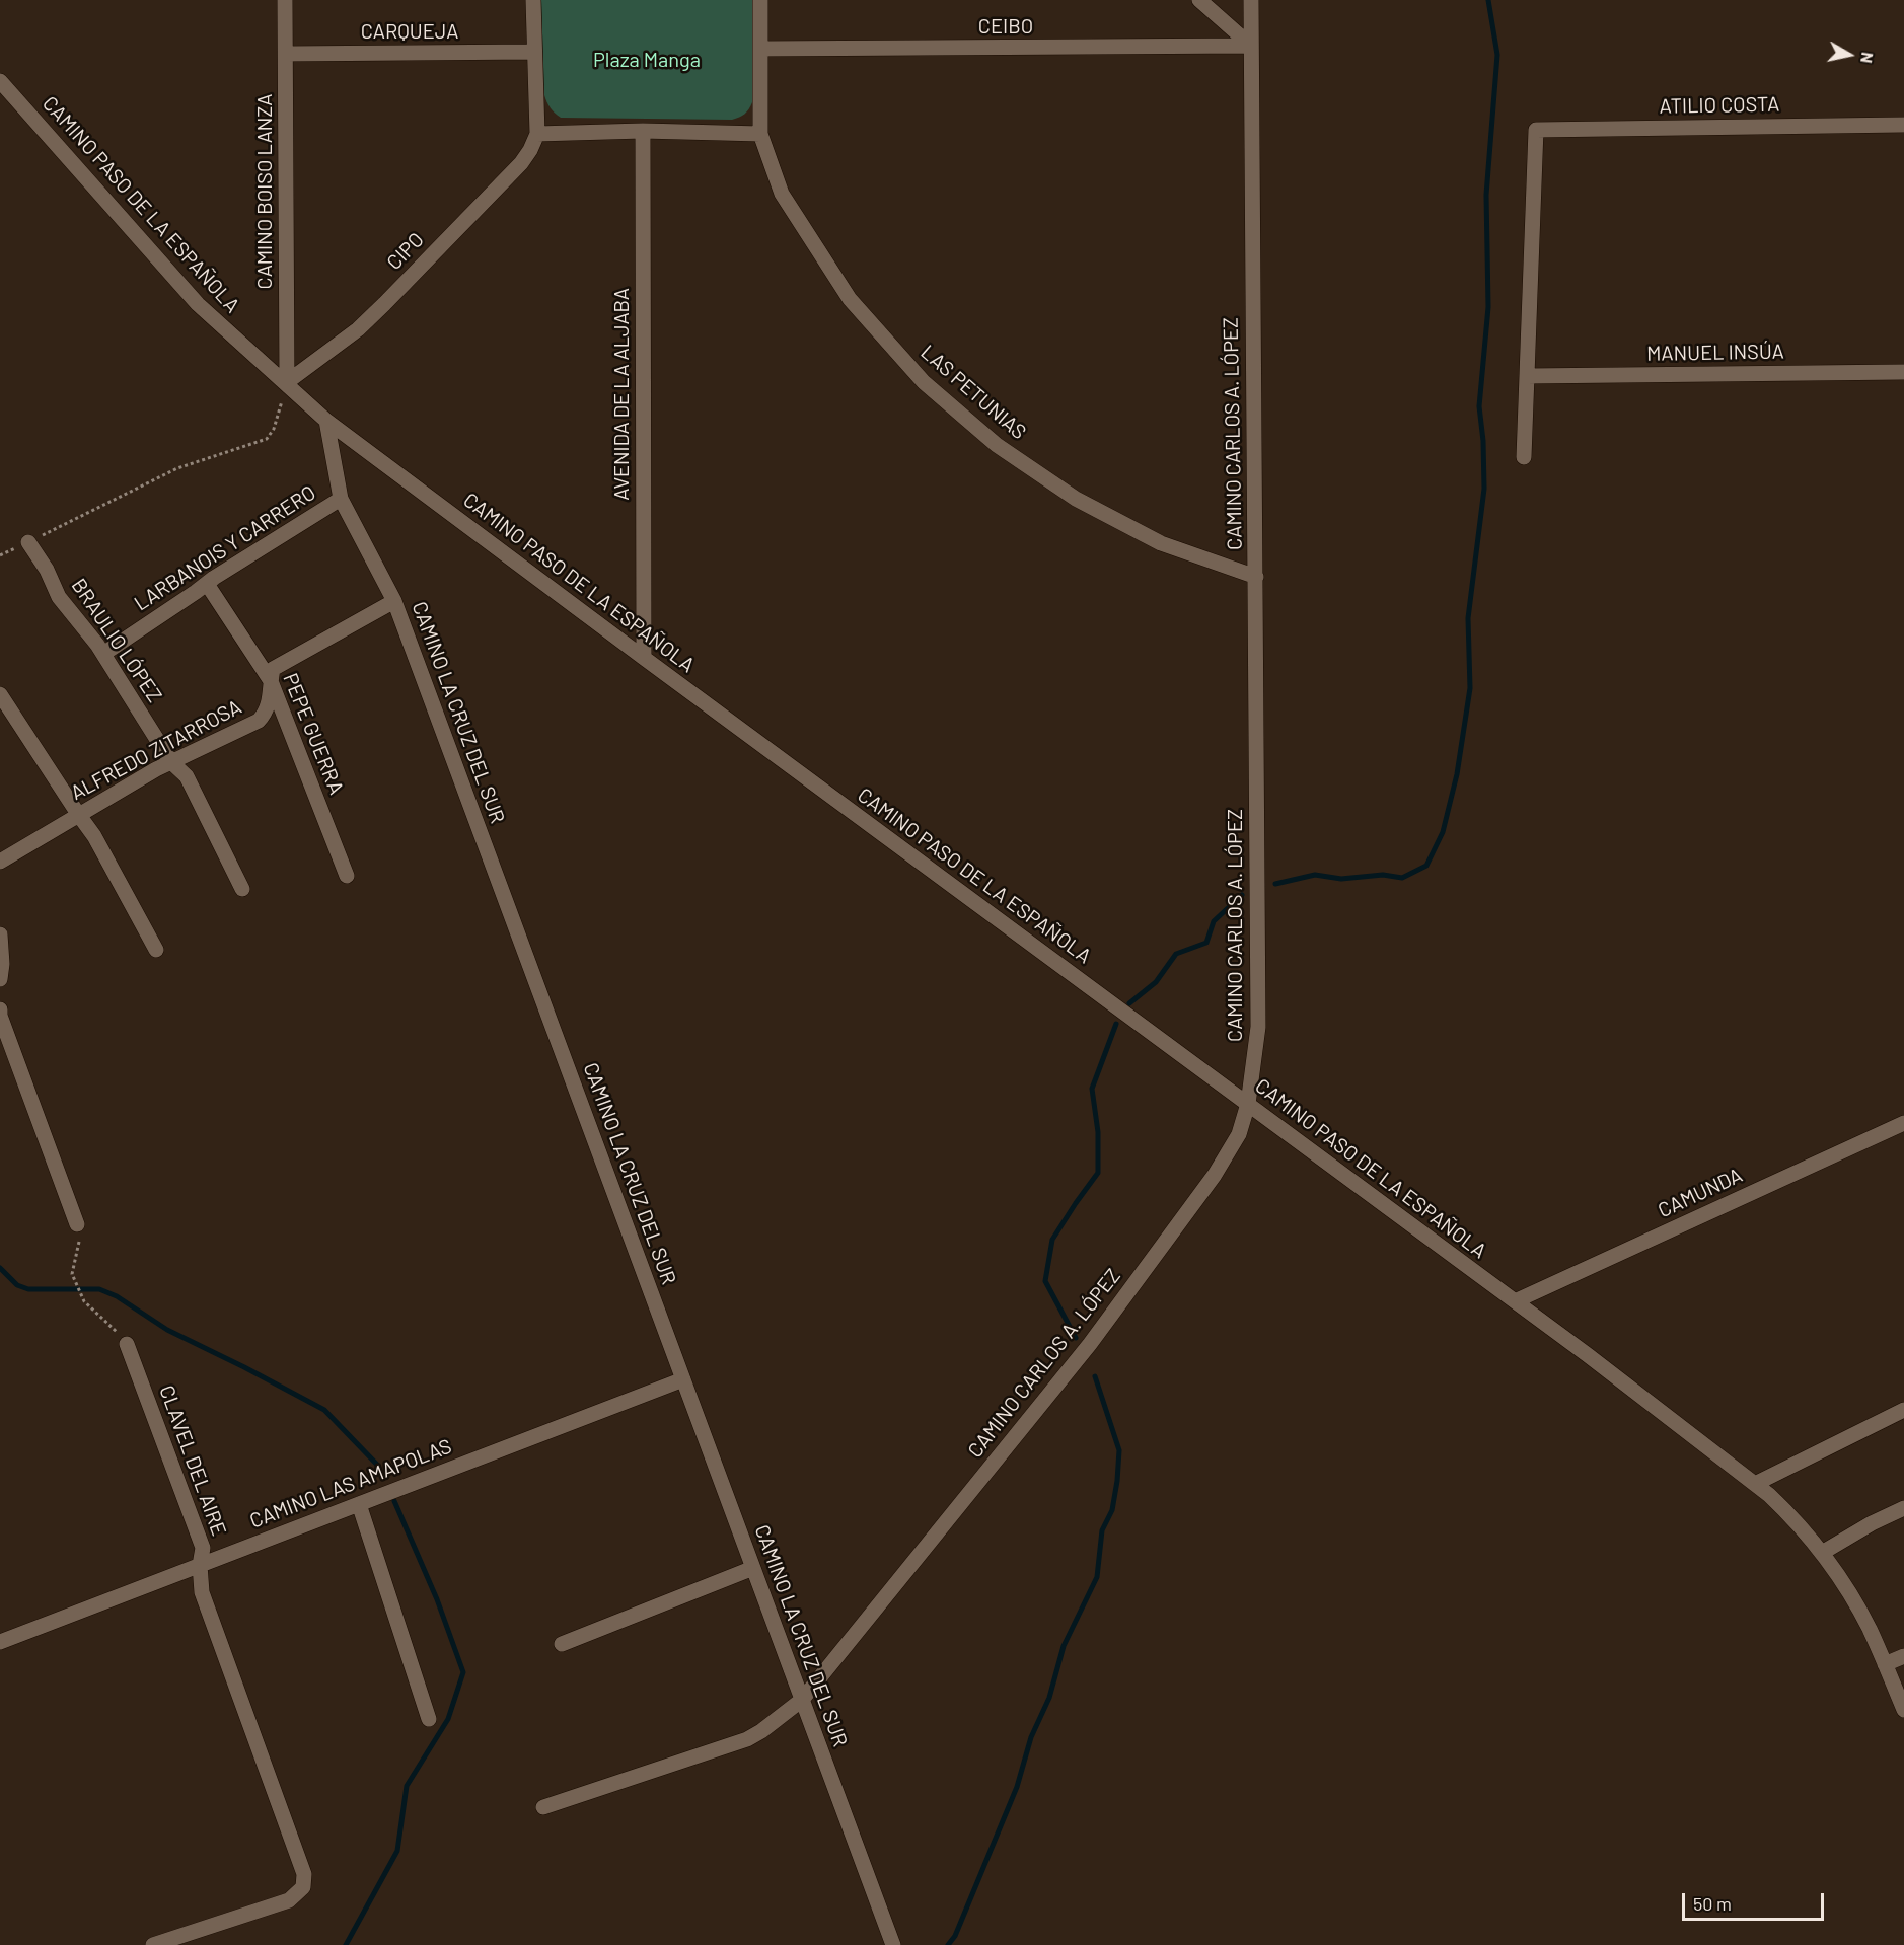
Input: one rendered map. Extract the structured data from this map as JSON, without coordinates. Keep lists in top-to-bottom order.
{
  "streets": {
    "street": [
      "CEIBO",
      "CARQUEJA",
      "ATILIO COSTA",
      "CAMINO BOISO LANZA",
      "CAMINO PASO DE LA ESPAÑOLA",
      "CIPO",
      "MANUEL INSÚA",
      "LAS PETUNIAS",
      "AVENIDA DE LA ALJABA",
      "CAMINO CARLOS A. LÓPEZ",
      "LARBANOIS Y CARRERO",
      "BRAULIO LÓPEZ",
      "CAMINO LA CRUZ DEL SUR",
      "PEPE GUERRA",
      "ALFREDO ZITARROSA",
      "CAMUNDA",
      "CLAVEL DEL AIRE",
      "CAMINO LAS AMAPOLAS"
    ]
  },
  "crossings": [
    ["CEIBO", "CAMINO CARLOS A. LÓPEZ"],
    ["CARQUEJA", "CAMINO BOISO LANZA"],
    ["ATILIO COSTA", "MANUEL INSÚA"],
    ["CAMINO BOISO LANZA", "CAMINO PASO DE LA ESPAÑOLA"],
    ["CAMINO BOISO LANZA", "CIPO"],
    ["CAMINO PASO DE LA ESPAÑOLA", "CIPO"],
    ["CAMINO PASO DE LA ESPAÑOLA", "AVENIDA DE LA ALJABA"],
    ["CAMINO PASO DE LA ESPAÑOLA", "CAMINO CARLOS A. LÓPEZ"],
    ["CAMINO PASO DE LA ESPAÑOLA", "CAMINO LA CRUZ DEL SUR"],
    ["CAMINO PASO DE LA ESPAÑOLA", "CAMUNDA"],
    ["LAS PETUNIAS", "CAMINO CARLOS A. LÓPEZ"],
    ["CAMINO CARLOS A. LÓPEZ", "CAMINO LA CRUZ DEL SUR"],
    ["LARBANOIS Y CARRERO", "BRAULIO LÓPEZ"],
    ["LARBANOIS Y CARRERO", "CAMINO LA CRUZ DEL SUR"],
    ["LARBANOIS Y CARRERO", "PEPE GUERRA"],
    ["BRAULIO LÓPEZ", "ALFREDO ZITARROSA"],
    ["CAMINO LA CRUZ DEL SUR", "CAMINO LAS AMAPOLAS"],
    ["PEPE GUERRA", "ALFREDO ZITARROSA"],
    ["CLAVEL DEL AIRE", "CAMINO LAS AMAPOLAS"]
  ],
  "parks": ["Plaza Manga"],
  "scale_bar": "50 m",
  "north": "right"
}
